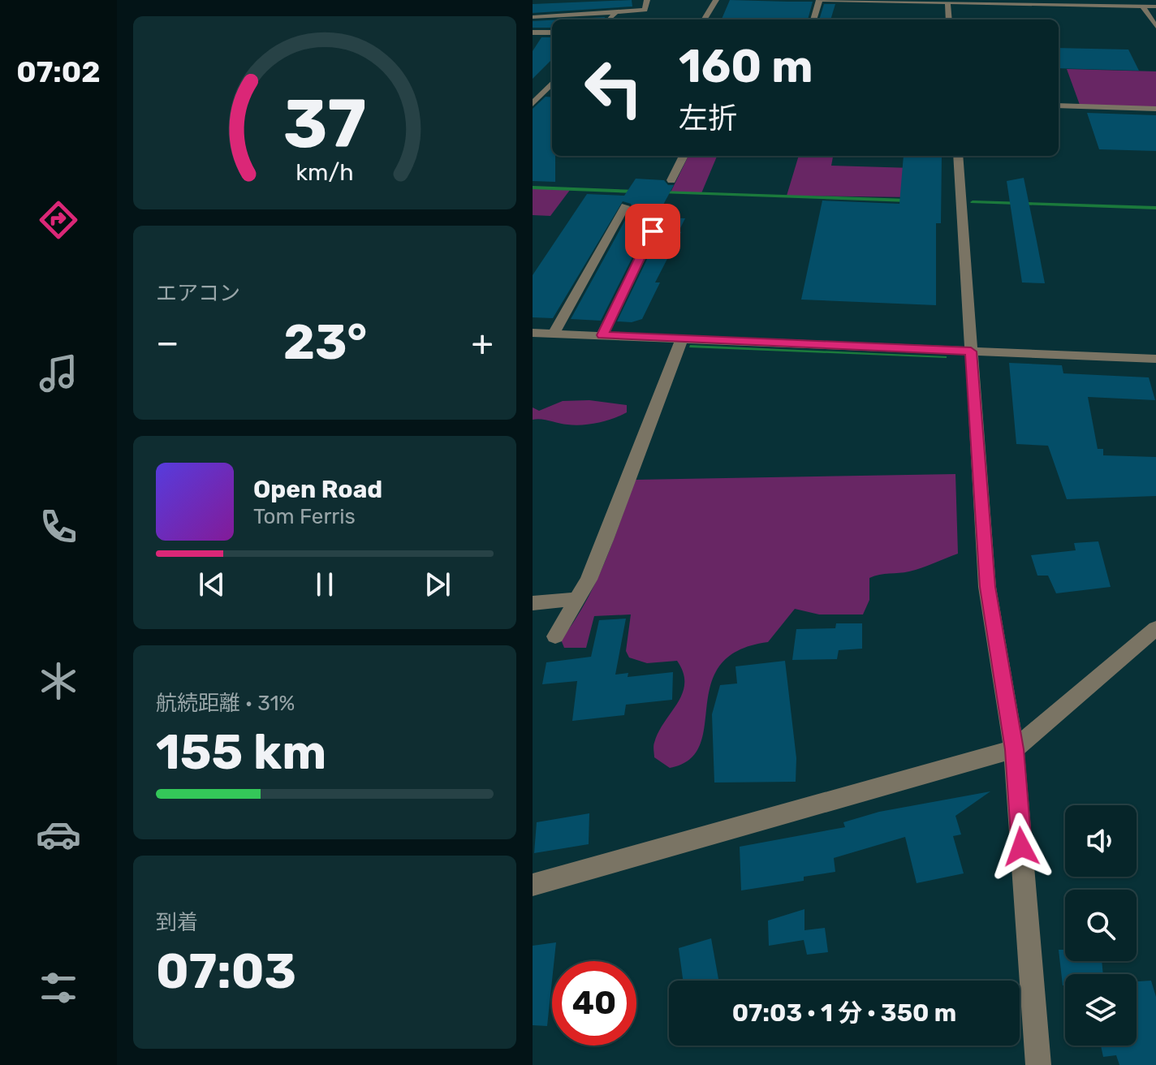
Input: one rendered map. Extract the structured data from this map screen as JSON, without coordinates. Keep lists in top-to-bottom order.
{
  "page": {
    "tabs": "07:02",
    "turn": ["160 m", "左折"],
    "tile": [
      "エアコン",
      ["航続距離 · 31%", "155 km"],
      ["到着", "07:03"]
    ],
    "heat": ["−", "23°", "+"],
    "song": ["Open Road", "Tom Ferris"],
    "limit": "40",
    "trip": "07:03 · 1 分 · 350 m",
    "gauge": ["37", "km/h"]
  }
}
